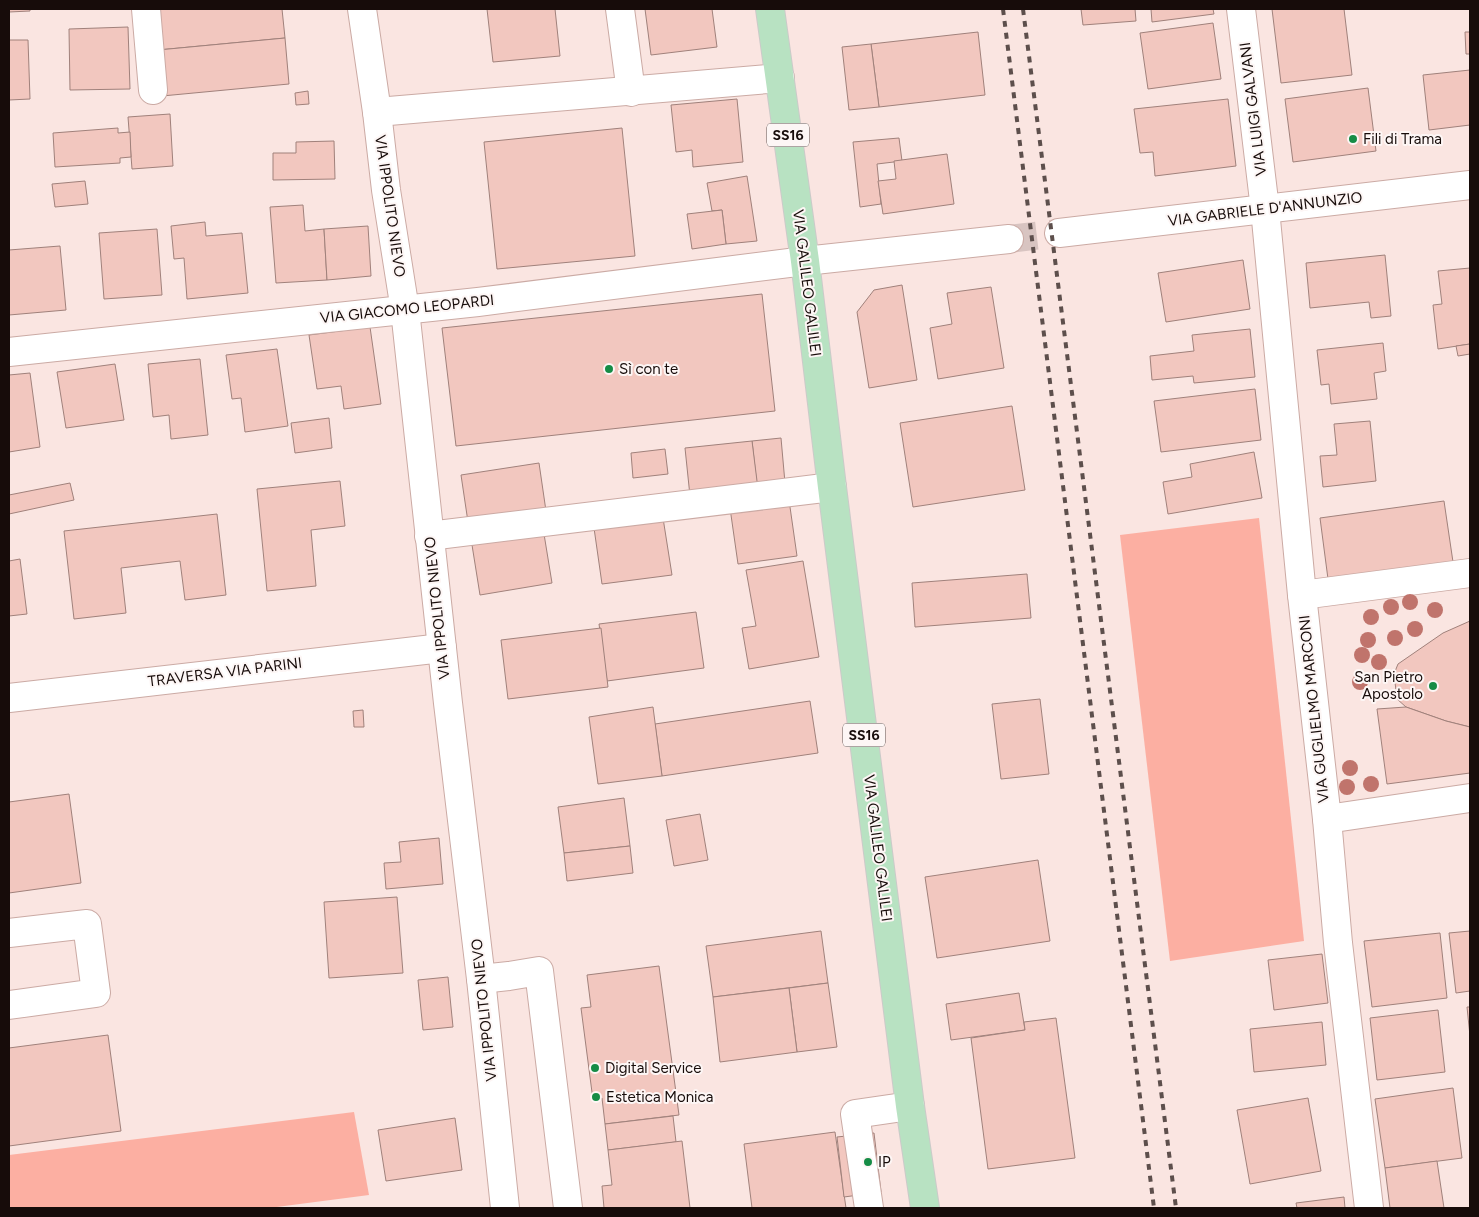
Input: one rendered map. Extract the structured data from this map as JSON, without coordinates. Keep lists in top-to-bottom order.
{
  "streets": {
    "main road": ["SS16", "VIA GALILEO GALILEI"],
    "street": [
      "VIA LUIGI GALVANI",
      "VIA IPPOLITO NIEVO",
      "VIA GABRIELE D'ANNUNZIO",
      "VIA GIACOMO LEOPARDI",
      "TRAVERSA VIA PARINI",
      "VIA GUGLIELMO MARCONI"
    ]
  },
  "crossings": [
    ["VIA LUIGI GALVANI", "VIA GABRIELE D'ANNUNZIO"],
    ["VIA LUIGI GALVANI", "VIA GUGLIELMO MARCONI"],
    ["VIA IPPOLITO NIEVO", "VIA GIACOMO LEOPARDI"],
    ["VIA IPPOLITO NIEVO", "TRAVERSA VIA PARINI"],
    ["VIA GABRIELE D'ANNUNZIO", "VIA GUGLIELMO MARCONI"],
    ["VIA GALILEO GALILEI", "VIA GIACOMO LEOPARDI"]
  ],
  "places": [
    "Fili di Trama",
    "Sì con te",
    "San Pietro Apostolo",
    "Digital Service",
    "Estetica Monica",
    "IP"
  ]
}
